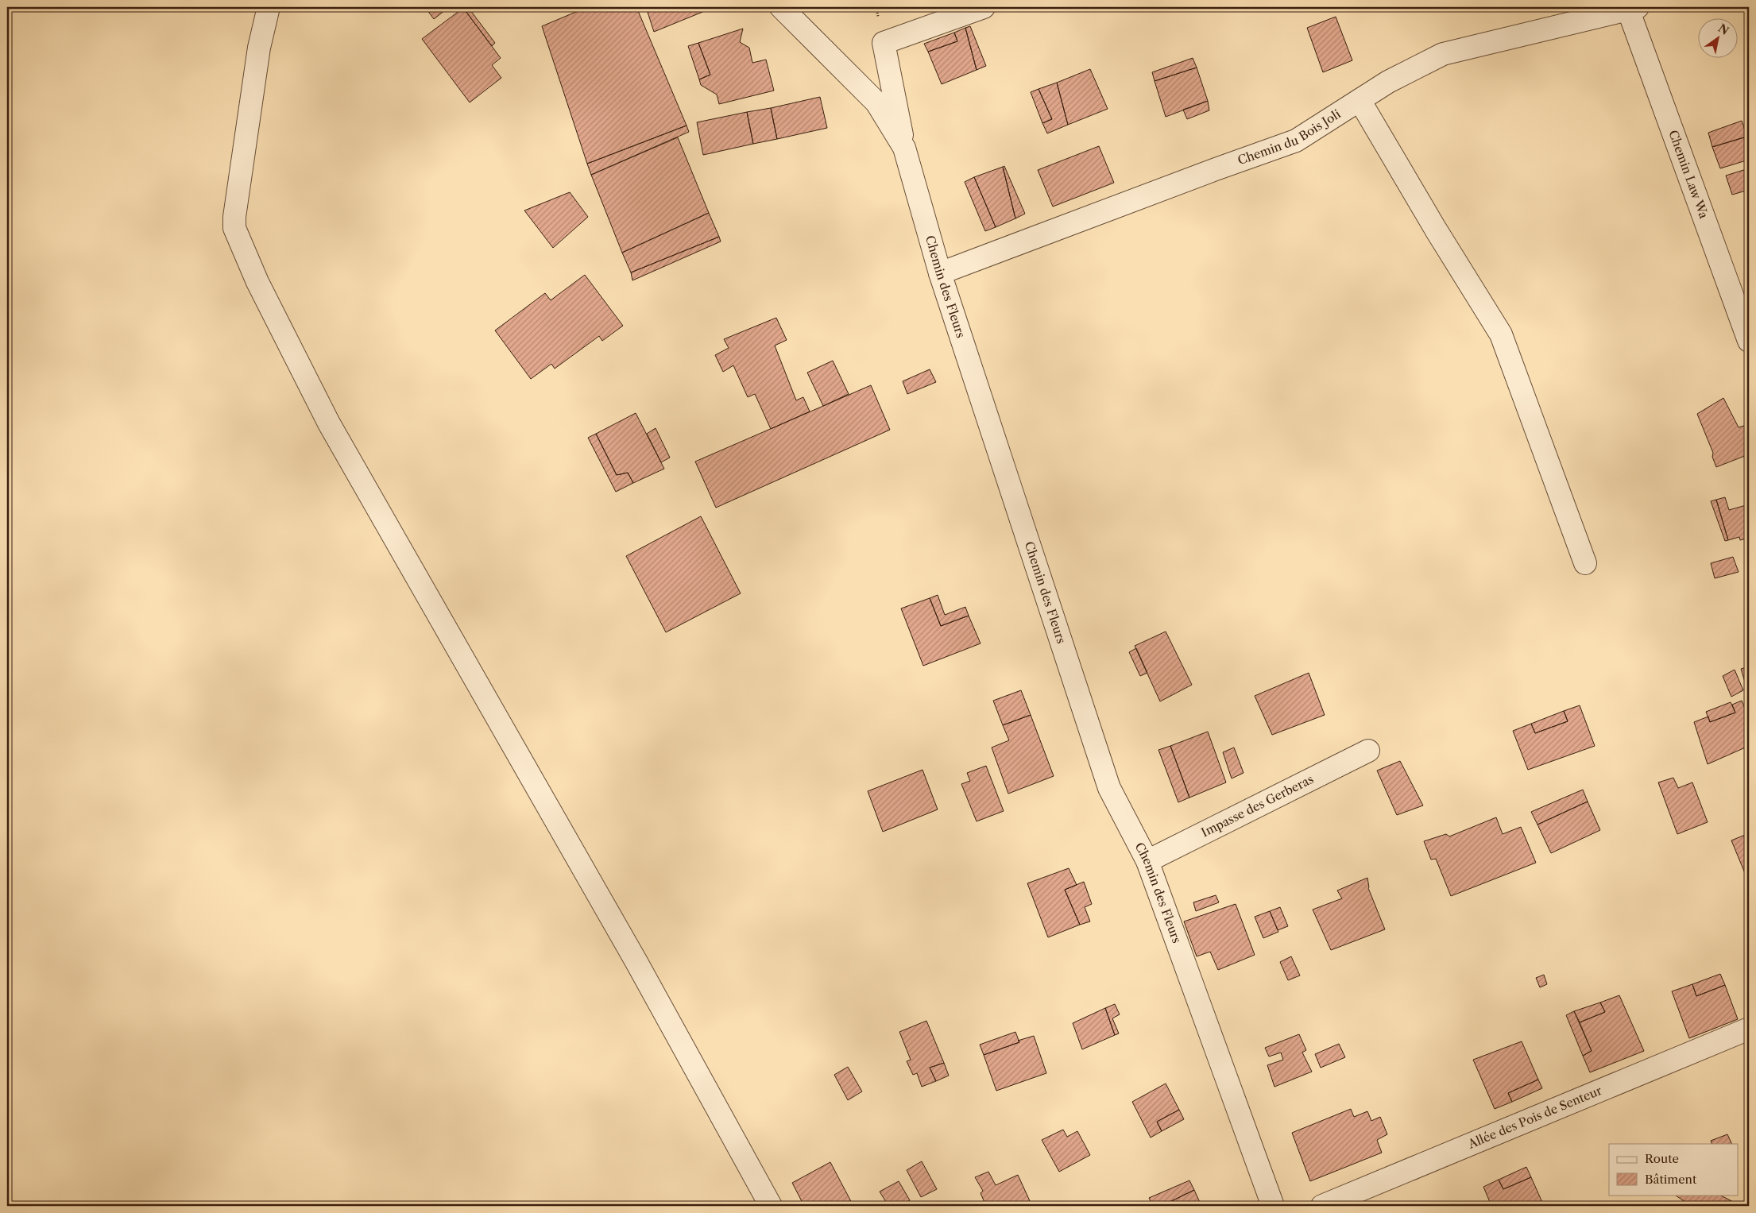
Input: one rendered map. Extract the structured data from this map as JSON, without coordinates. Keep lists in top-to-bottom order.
{
  "streets": {
    "street": [
      "Chemin du Bois Joli",
      "Chemin Law Wa",
      "Chemin des Fleurs",
      "Impasse des Gerberas",
      "Allée des Pois de Senteur"
    ]
  },
  "crossings": [
    ["Chemin du Bois Joli", "Chemin Law Wa"],
    ["Chemin du Bois Joli", "Chemin des Fleurs"],
    ["Chemin des Fleurs", "Impasse des Gerberas"]
  ],
  "legend": ["Route", "Bâtiment"],
  "north": "top right"
}
